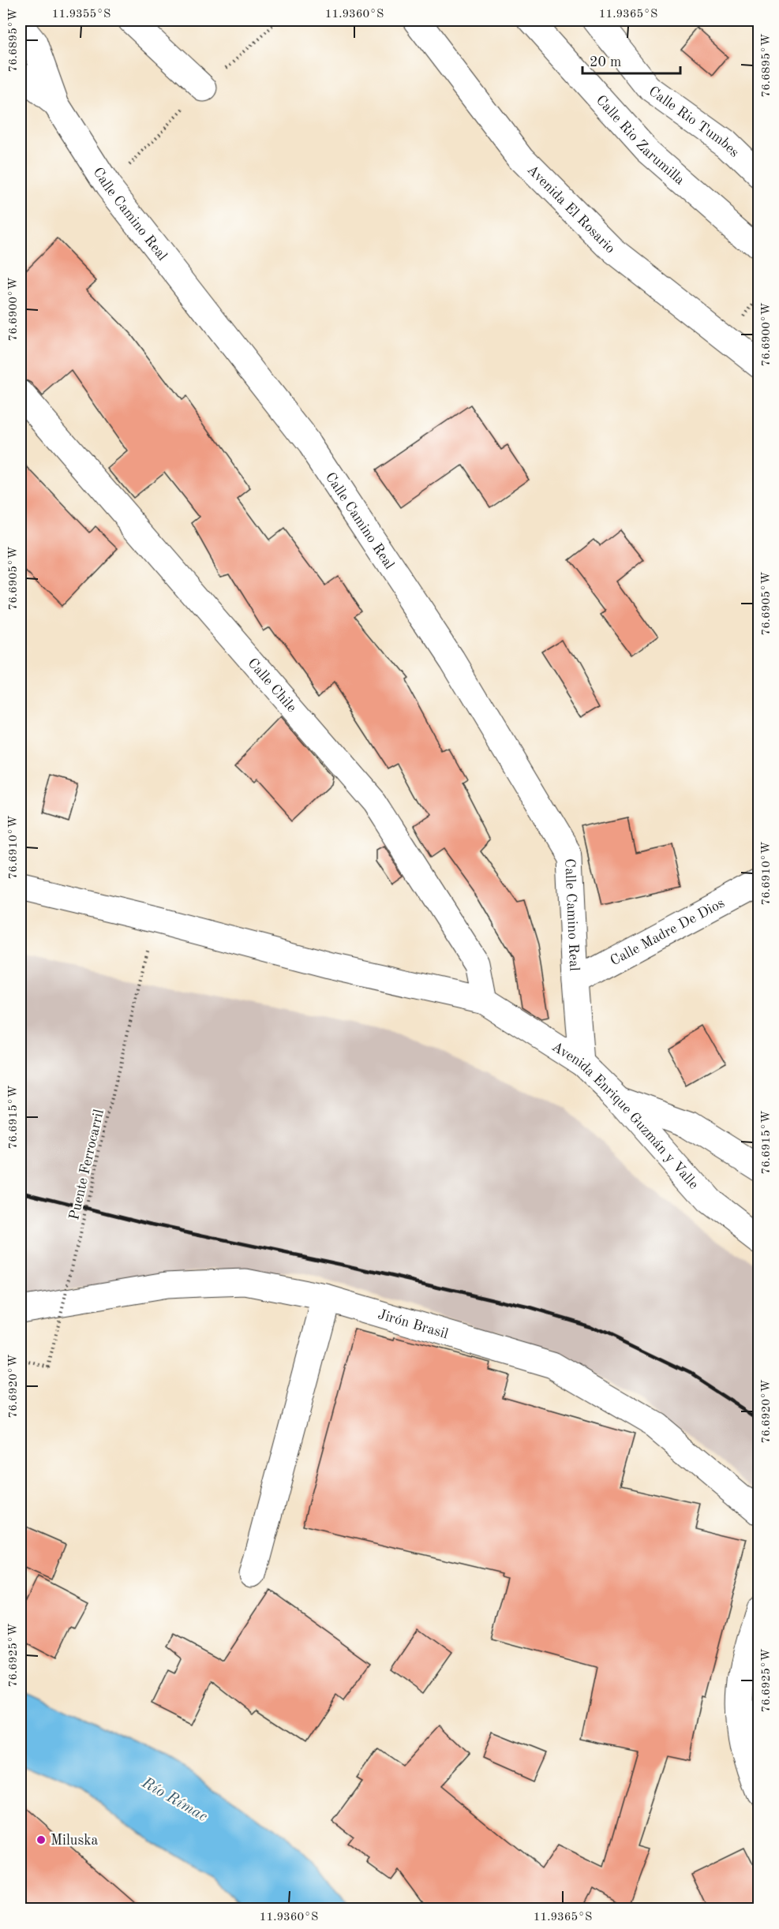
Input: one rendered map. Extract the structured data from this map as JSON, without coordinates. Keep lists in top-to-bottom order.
{
  "streets": {
    "street": [
      "Calle Rio Tumbes",
      "Calle Rio Zarumilla",
      "Avenida El Rosario",
      "Calle Camino Real",
      "Calle Chile",
      "Calle Madre De Dios",
      "Avenida Enrique Guzmán y Valle",
      "Jirón Brasil"
    ],
    "path": ["Puente Ferrocarril"]
  },
  "crossings": [
    ["Calle Camino Real", "Calle Madre De Dios"],
    ["Calle Camino Real", "Avenida Enrique Guzmán y Valle"],
    ["Calle Chile", "Avenida Enrique Guzmán y Valle"]
  ],
  "water": ["Río Rímac"],
  "places": ["Miluska"],
  "scale_bar": "20 m",
  "coordinates": [
    "11.9355°S",
    "11.9360°S",
    "11.9365°S",
    "76.6895°W",
    "76.6900°W",
    "76.6905°W",
    "76.6910°W",
    "76.6915°W",
    "76.6920°W",
    "76.6925°W"
  ]
}
